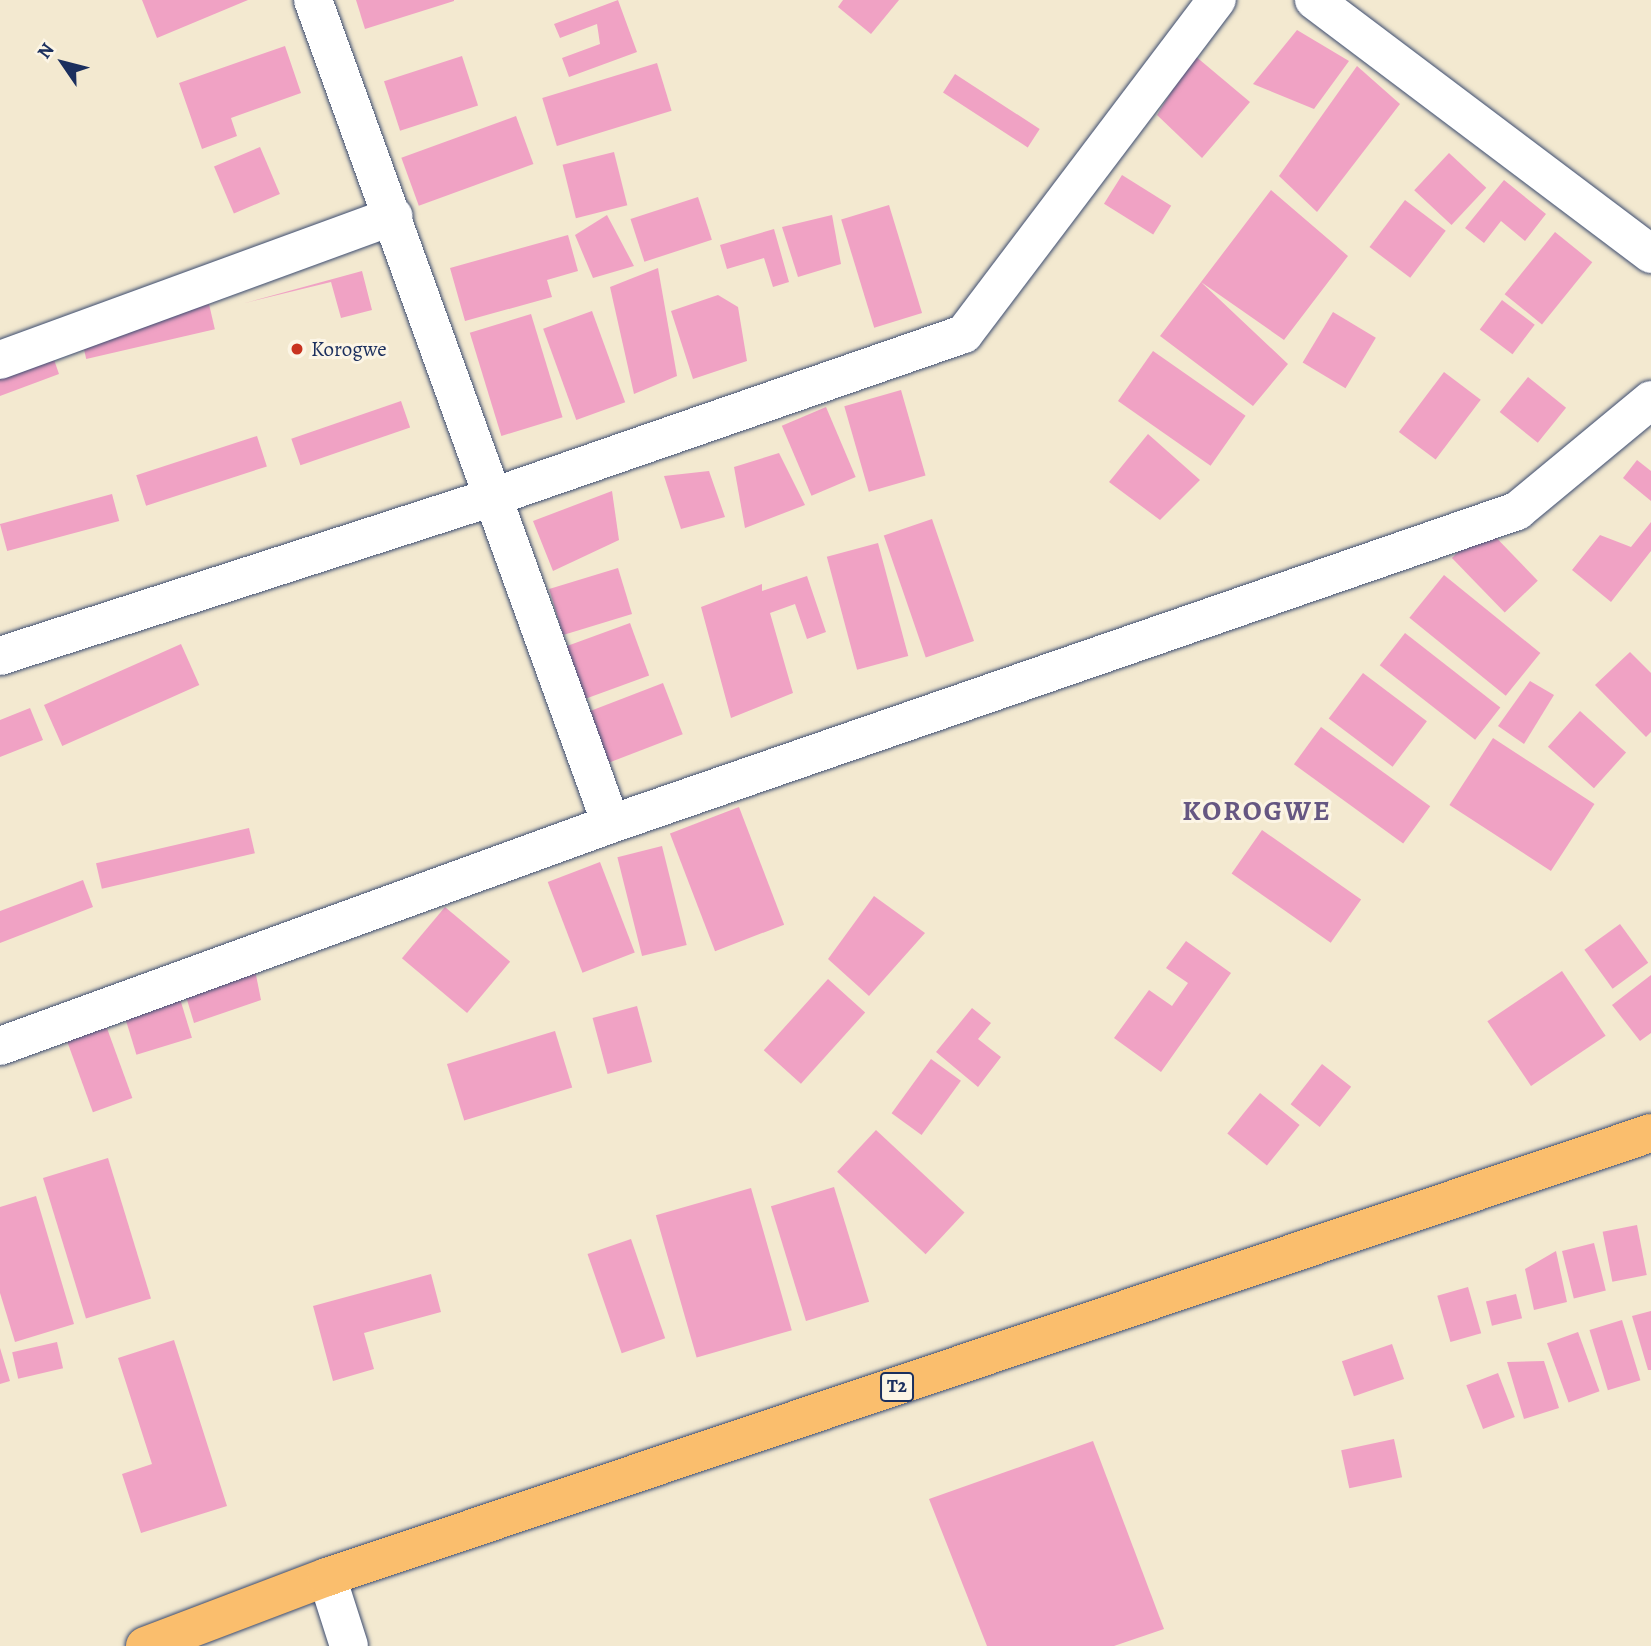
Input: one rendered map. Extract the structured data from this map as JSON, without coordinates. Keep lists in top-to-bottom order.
{
  "streets": {
    "highway": ["T2"]
  },
  "districts": ["KOROGWE"],
  "places": ["Korogwe"],
  "north": "top left"
}
